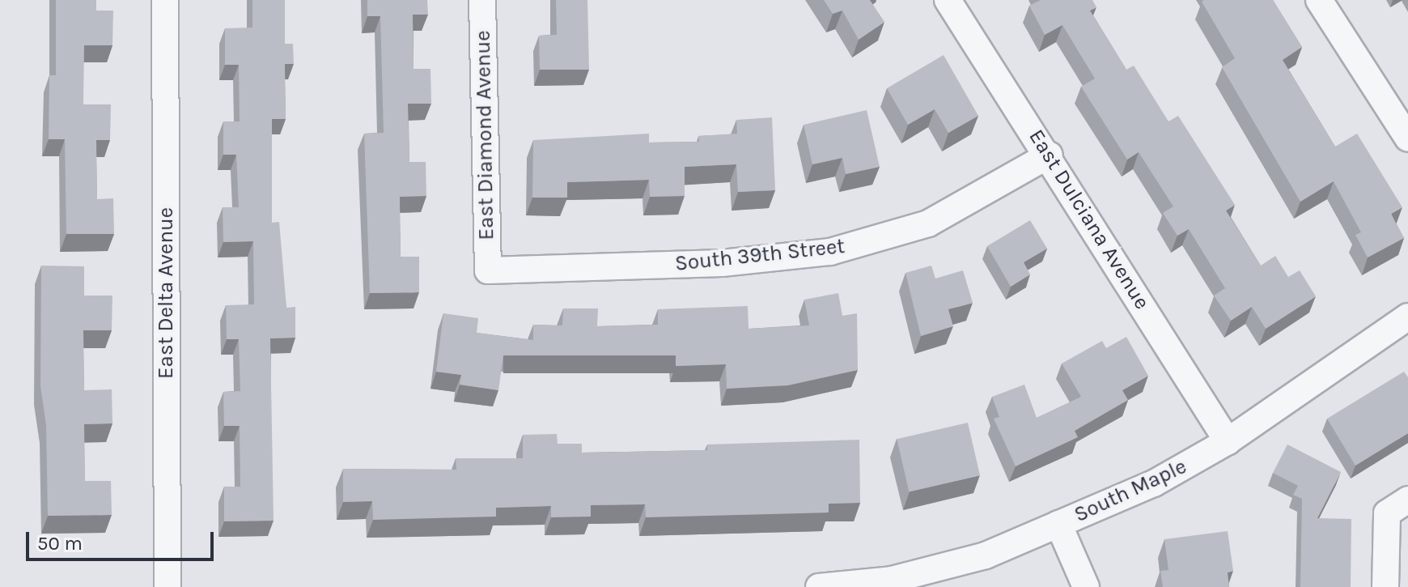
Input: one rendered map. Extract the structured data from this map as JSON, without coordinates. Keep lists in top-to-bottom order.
{
  "streets": {
    "street": [
      "East Diamond Avenue",
      "East Dulciana Avenue",
      "South 39th Street",
      "East Delta Avenue",
      "South Maple"
    ]
  },
  "crossings": [
    ["East Diamond Avenue", "South 39th Street"],
    ["East Dulciana Avenue", "South 39th Street"],
    ["East Dulciana Avenue", "South Maple"]
  ],
  "scale_bar": "50 m"
}
